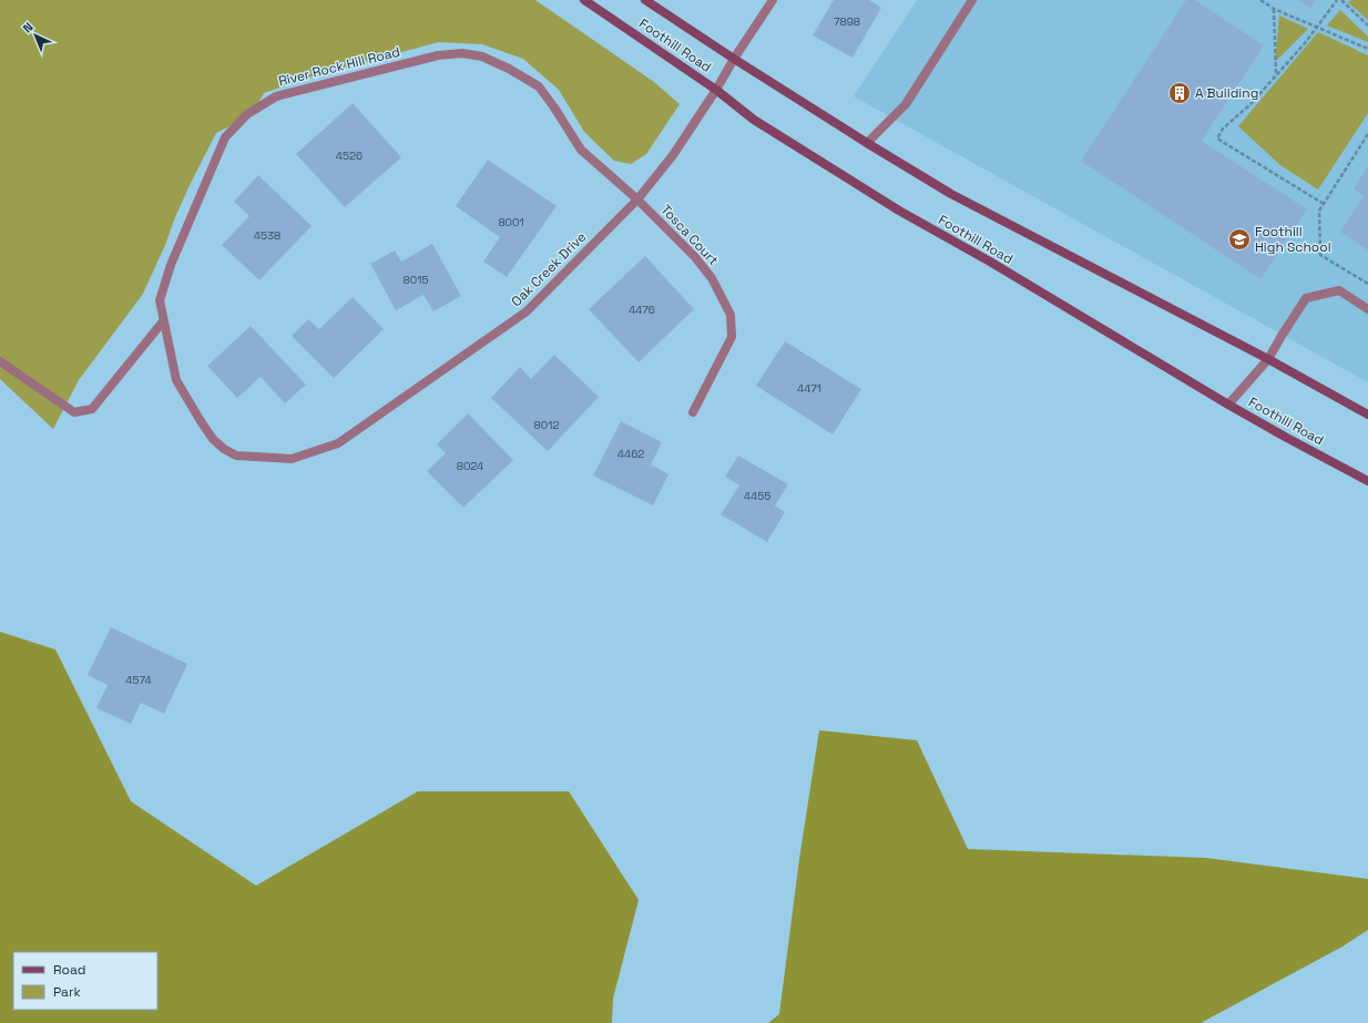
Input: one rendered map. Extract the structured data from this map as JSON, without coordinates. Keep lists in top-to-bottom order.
{
  "streets": {
    "main road": ["Foothill Road"],
    "street": ["River Rock Hill Road", "Tosca Court", "Oak Creek Drive"]
  },
  "crossings": [
    ["Foothill Road", "Oak Creek Drive"],
    ["River Rock Hill Road", "Tosca Court"],
    ["River Rock Hill Road", "Oak Creek Drive"],
    ["Tosca Court", "Oak Creek Drive"]
  ],
  "places": {
    "building": ["A Building"],
    "school or university": ["Foothill High School"]
  },
  "house_numbers": [
    "7898",
    "4526",
    "8001",
    "4538",
    "8015",
    "4476",
    "4471",
    "8012",
    "4462",
    "8024",
    "4455",
    "4574"
  ],
  "legend": ["Road", "Park"],
  "north": "top left"
}
